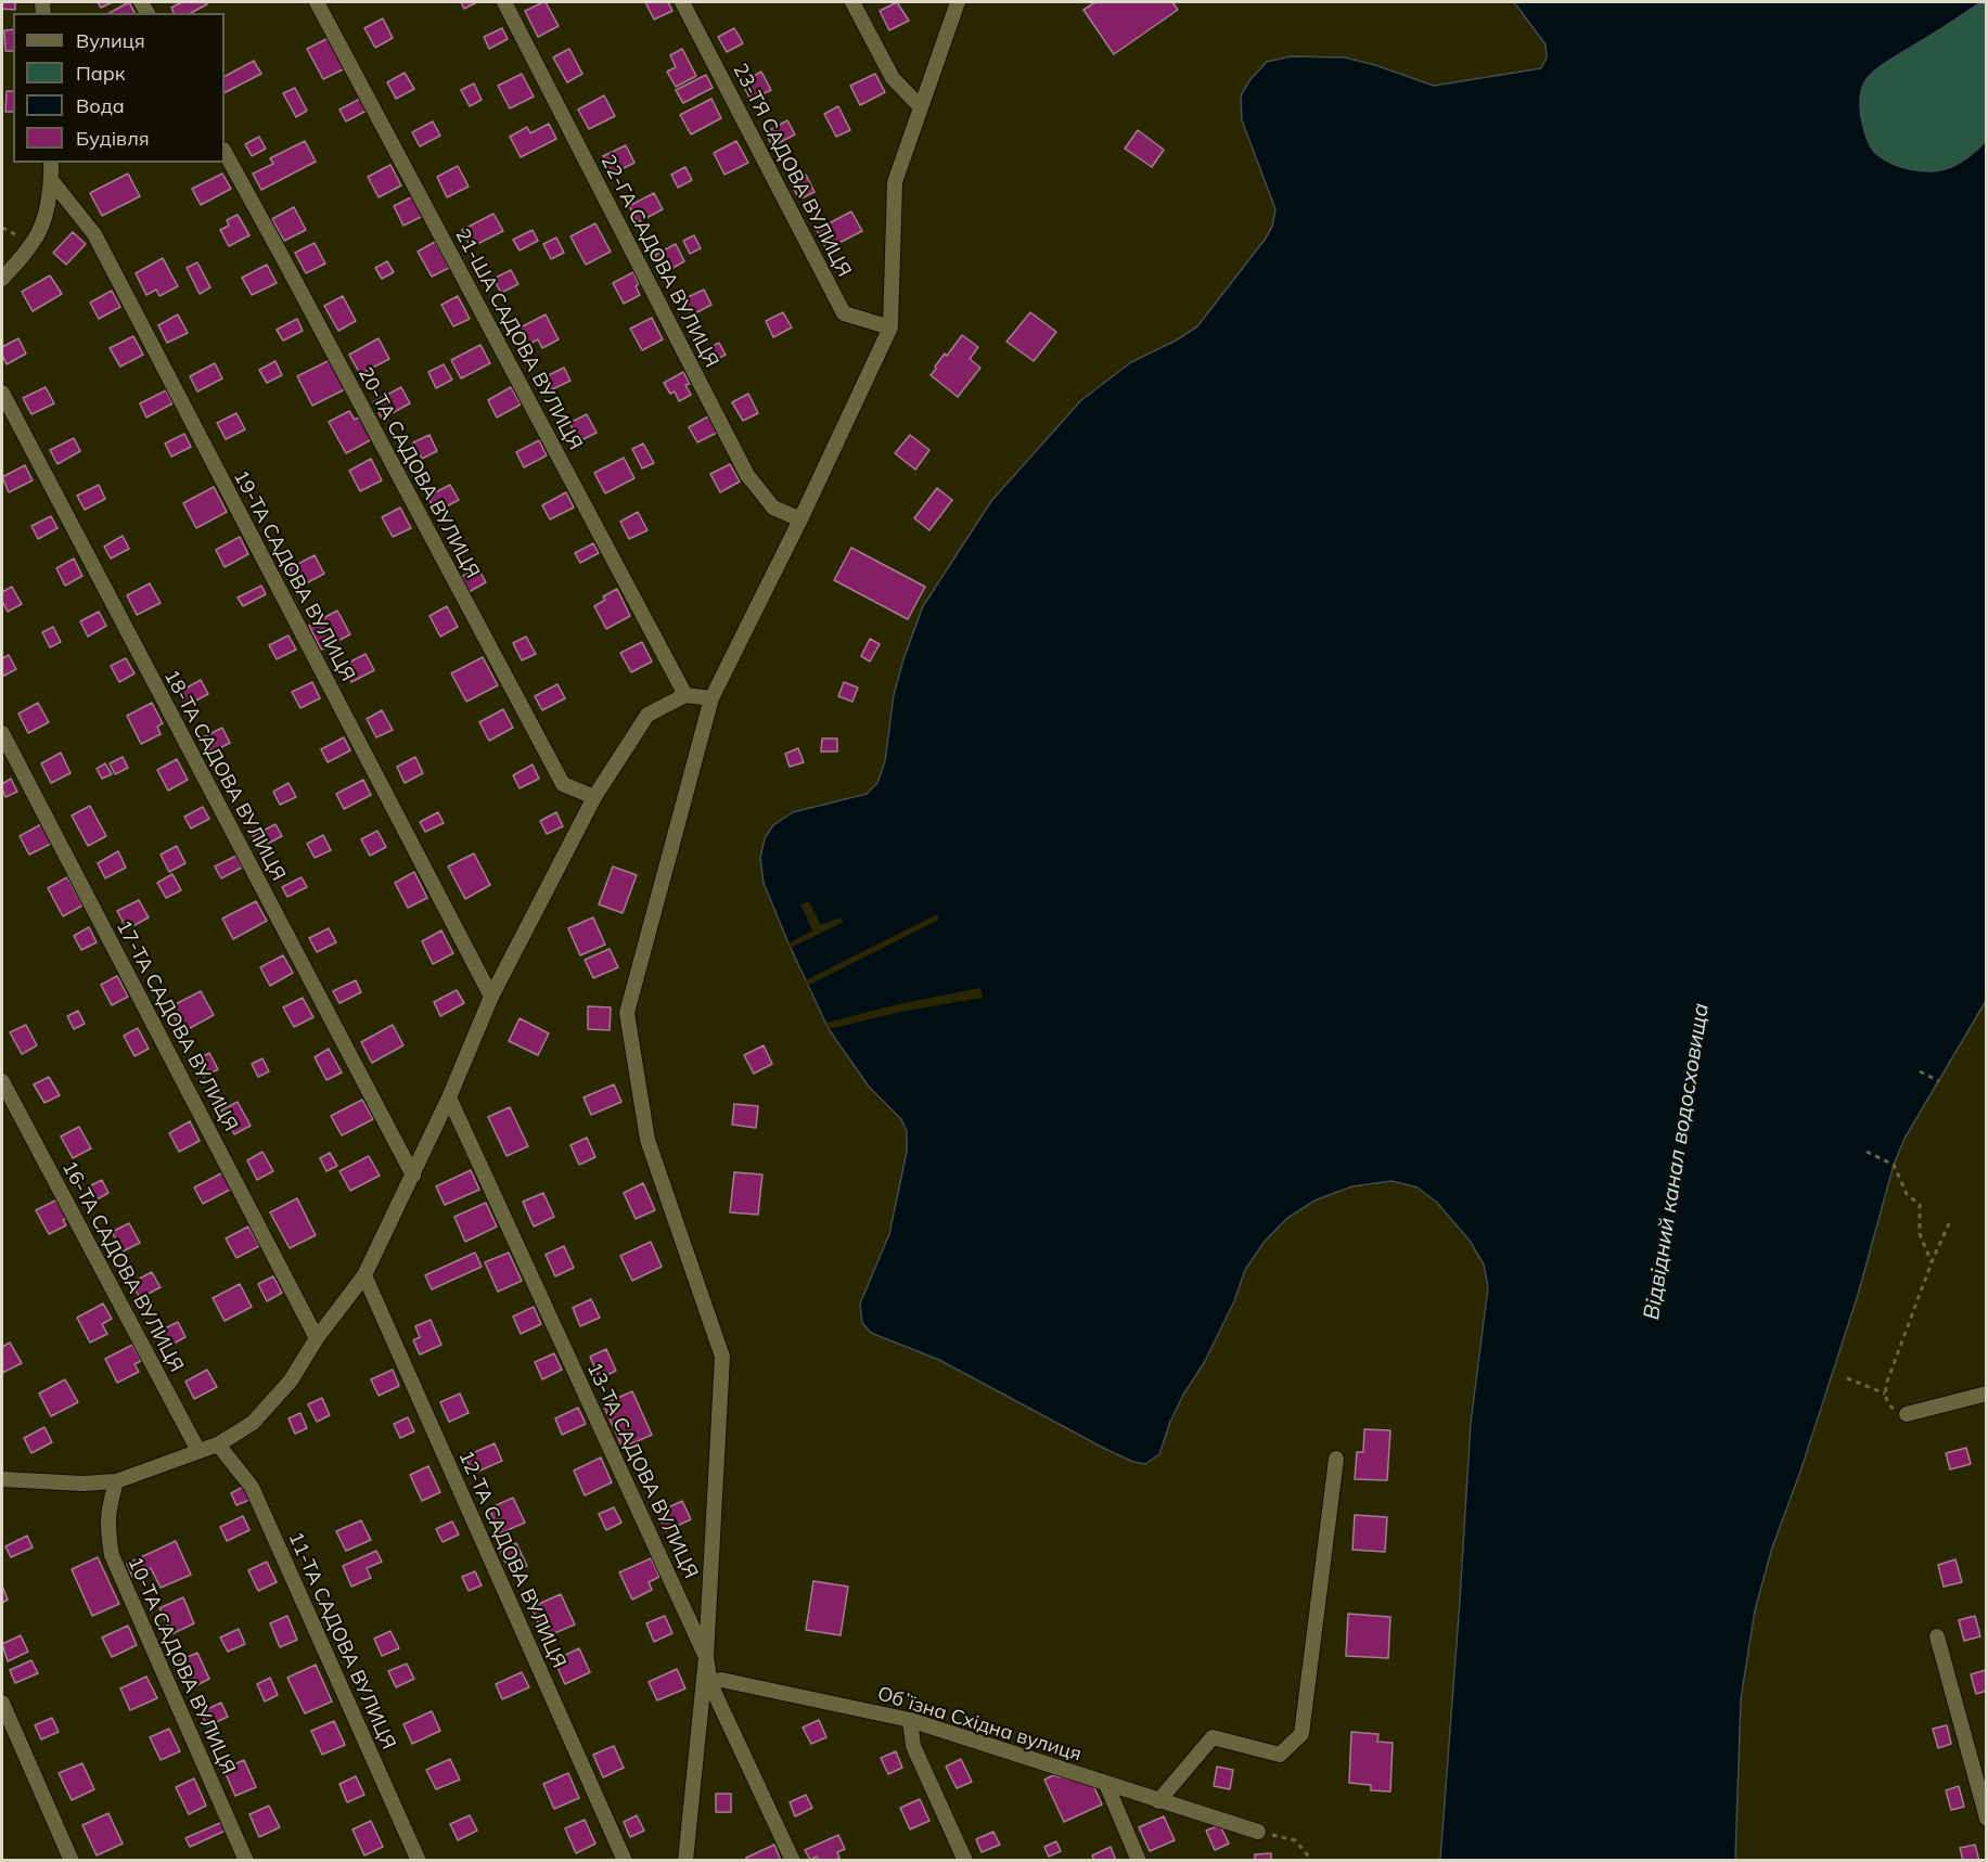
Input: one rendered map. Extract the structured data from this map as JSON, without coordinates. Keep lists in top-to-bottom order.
{
  "streets": {
    "street": [
      "23-ТЯ САДОВА ВУЛИЦЯ",
      "22-ГА САДОВА ВУЛИЦЯ",
      "21-ША САДОВА ВУЛИЦЯ",
      "20-ТА САДОВА ВУЛИЦЯ",
      "19-ТА САДОВА ВУЛИЦЯ",
      "18-ТА САДОВА ВУЛИЦЯ",
      "17-ТА САДОВА ВУЛИЦЯ",
      "16-ТА САДОВА ВУЛИЦЯ",
      "13-ТА САДОВА ВУЛИЦЯ",
      "12-ТА САДОВА ВУЛИЦЯ",
      "11-ТА САДОВА ВУЛИЦЯ",
      "10-ТА САДОВА ВУЛИЦЯ",
      "Обʼїзна Східна вулиця"
    ]
  },
  "crossings": [
    ["13-ТА САДОВА ВУЛИЦЯ", "Обʼїзна Східна вулиця"]
  ],
  "water": ["Відвідний канал водосховища"],
  "legend": [
    "Вулиця",
    "Парк",
    "Вода",
    "Будівля"
  ]
}
